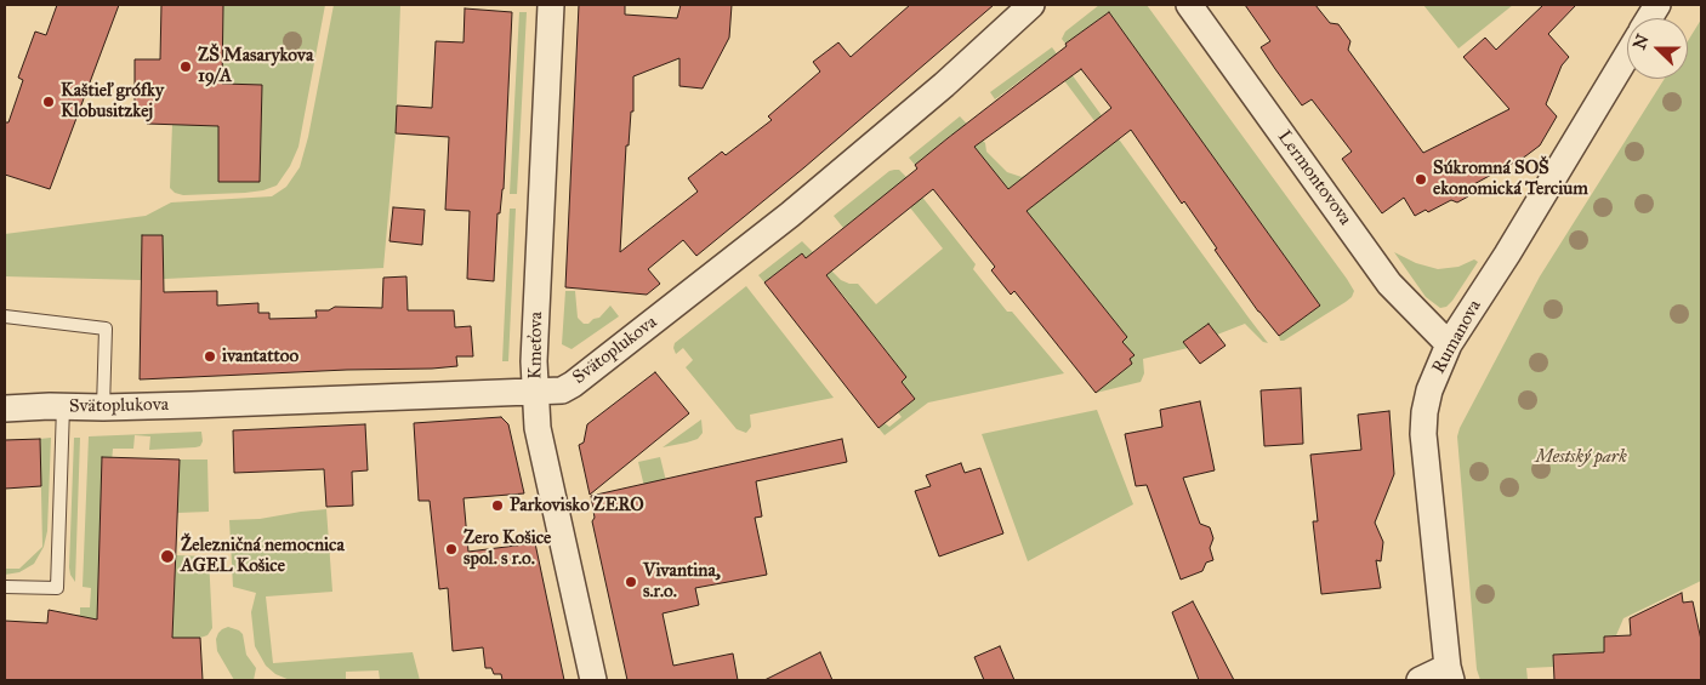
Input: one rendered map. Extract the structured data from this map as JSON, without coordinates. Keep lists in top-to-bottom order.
{
  "streets": {
    "street": [
      "Lermontovova",
      "Rumanova",
      "Kmeťova",
      "Svätoplukova"
    ]
  },
  "crossings": [
    ["Lermontovova", "Rumanova"],
    ["Kmeťova", "Svätoplukova"]
  ],
  "parks": ["Mestský park"],
  "places": [
    "ZŠ Masarykova 19/A",
    "Kaštieľ grófky Klobusitzkej",
    "Súkromná SOŠ ekonomická Tercium",
    "ivantattoo",
    "Parkovisko ZERO",
    "Zero Košice spol. s r.o.",
    "Železničná nemocnica AGEL Košice",
    "Vivantina, s.r.o."
  ],
  "north": "left"
}
